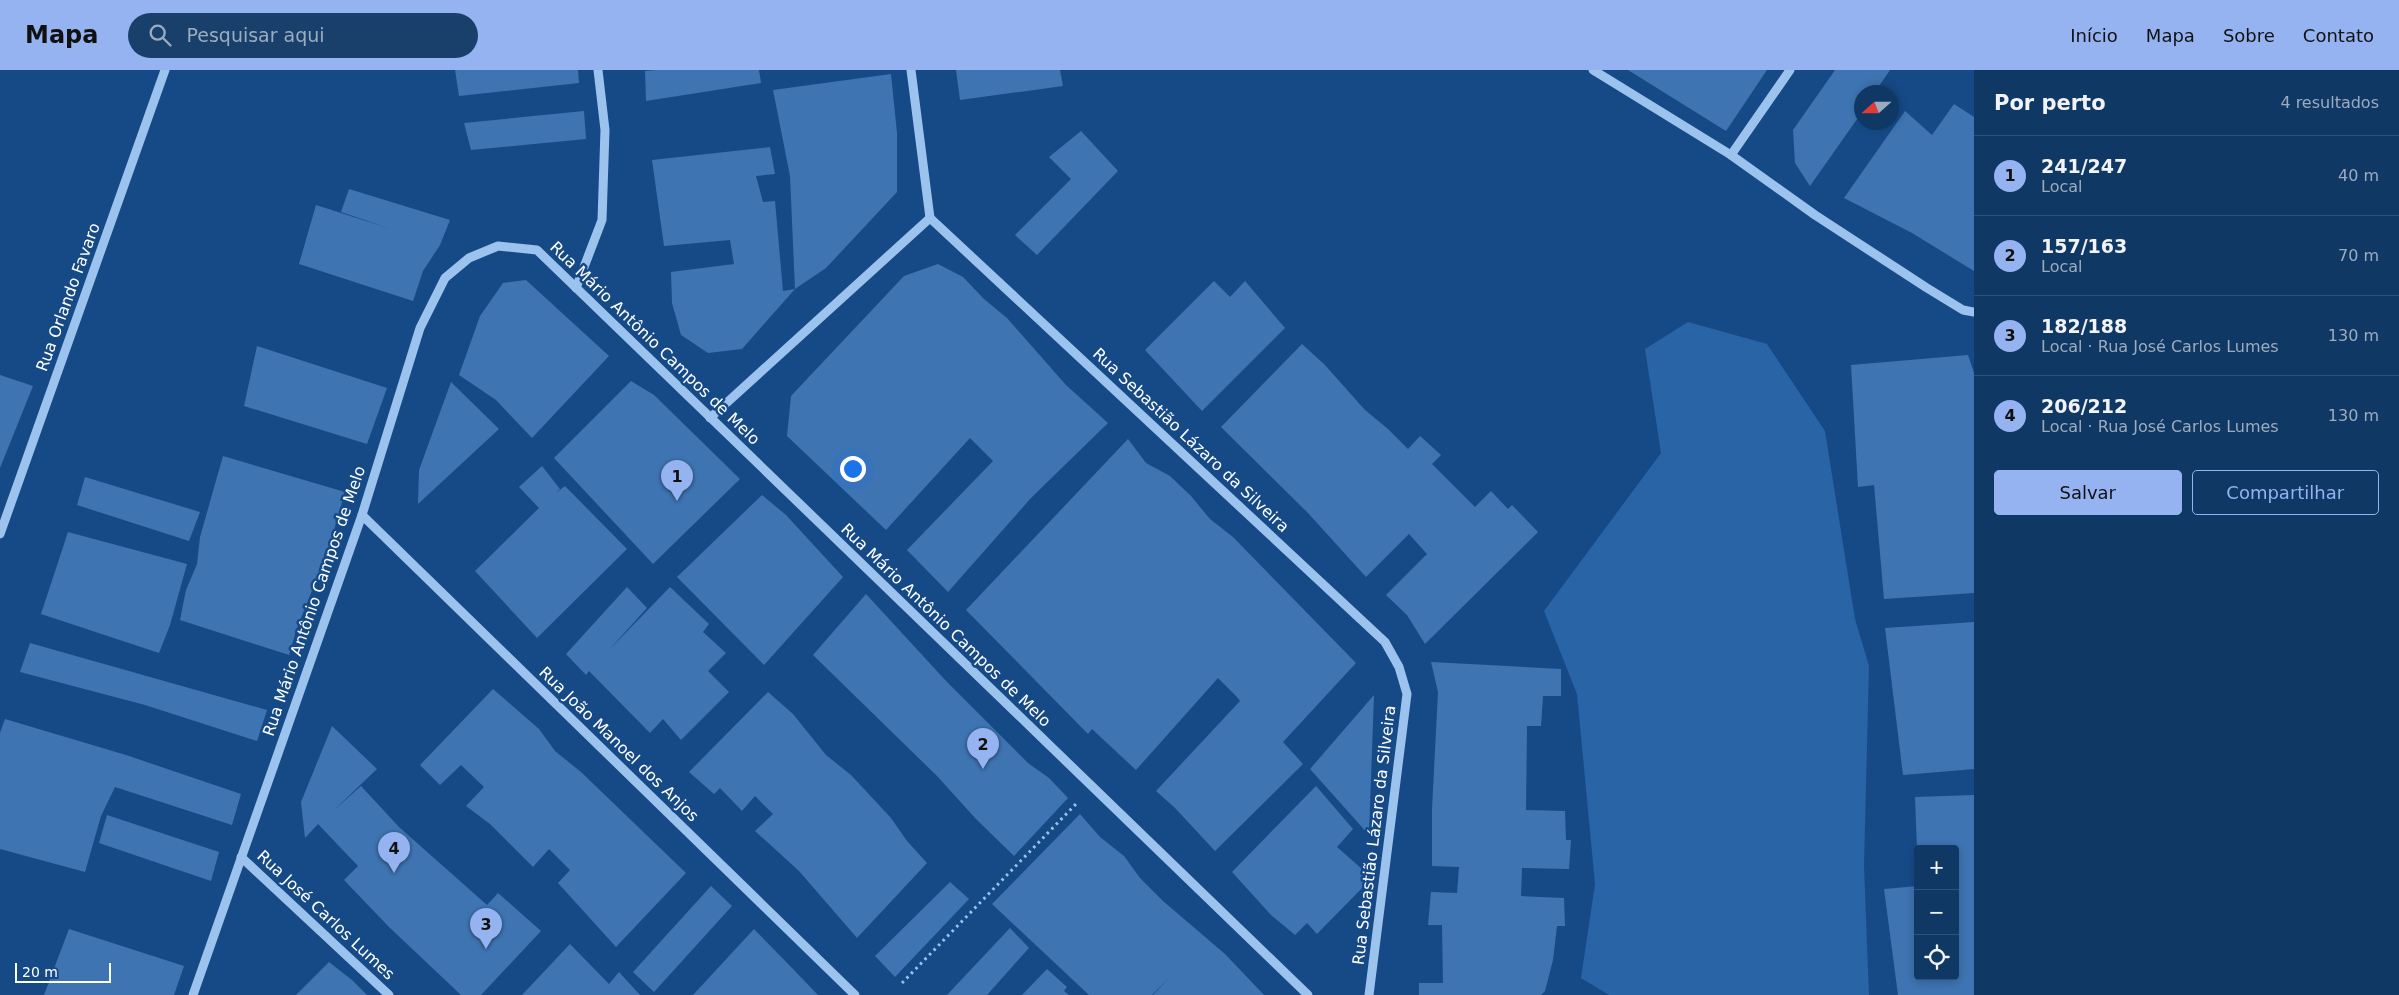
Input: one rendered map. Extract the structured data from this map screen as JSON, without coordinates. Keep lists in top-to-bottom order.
{
  "streets": {
    "street": [
      "Rua Orlando Favaro",
      "Rua Mário Antônio Campos de Melo",
      "Rua Sebastião Lázaro da Silveira",
      "Rua João Manoel dos Anjos",
      "Rua José Carlos Lumes"
    ]
  },
  "crossings": [
    ["Rua Mário Antônio Campos de Melo", "Rua João Manoel dos Anjos"],
    ["Rua Mário Antônio Campos de Melo", "Rua José Carlos Lumes"]
  ],
  "scale_bar": "20 m",
  "north": "left",
  "page": {
    "header": "Mapa",
    "search": "Pesquisar aqui",
    "nav": [
      "Início",
      "Mapa",
      "Sobre",
      "Contato"
    ],
    "heading": ["Por perto", "4 resultados"],
    "list": [
      {
        "mark": "1",
        "name": "241/247",
        "note": "Local",
        "value": "40 m"
      },
      {
        "mark": "2",
        "name": "157/163",
        "note": "Local",
        "value": "70 m"
      },
      {
        "mark": "3",
        "name": "182/188",
        "note": "Local · Rua José Carlos Lumes",
        "value": "130 m"
      },
      {
        "mark": "4",
        "name": "206/212",
        "note": "Local · Rua José Carlos Lumes",
        "value": "130 m"
      }
    ],
    "buttons": ["Salvar", "Compartilhar"],
    "pins": [
      "1",
      "2",
      "4",
      "3"
    ],
    "map_buttons": ["+", "−"],
    "scale": "20 m"
  }
}
